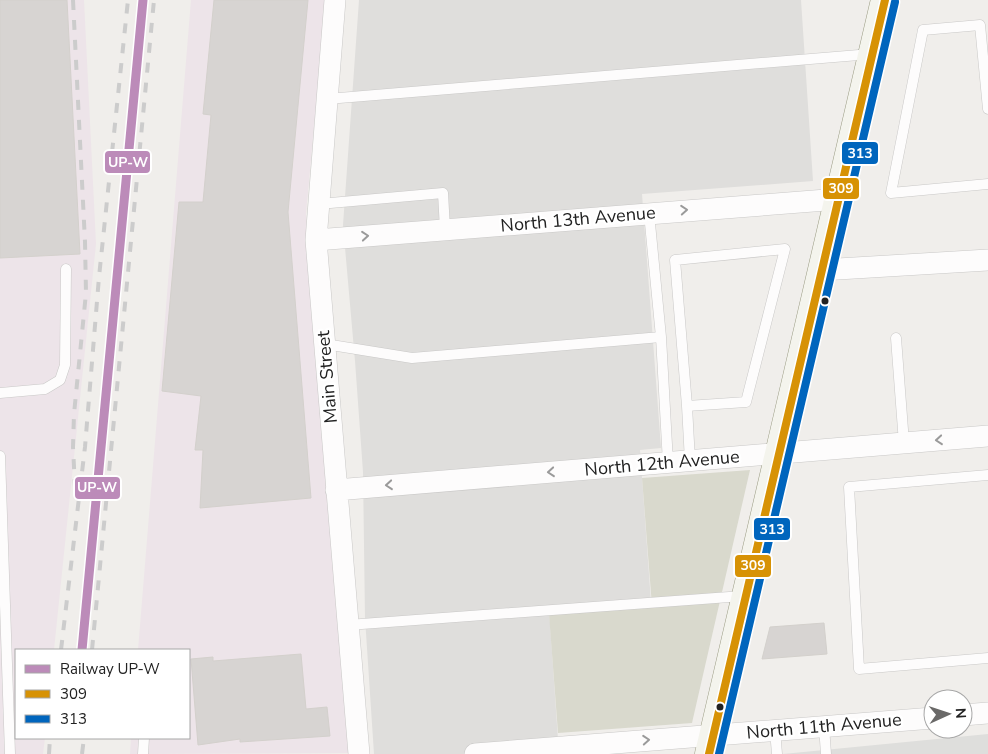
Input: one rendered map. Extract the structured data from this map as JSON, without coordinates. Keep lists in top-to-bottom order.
{
  "streets": {
    "street": [
      "North 13th Avenue",
      "Main Street",
      "North 12th Avenue",
      "North 11th Avenue"
    ]
  },
  "crossings": [
    ["North 13th Avenue", "Main Street"],
    ["Main Street", "North 12th Avenue"]
  ],
  "one_way": ["North 13th Avenue", "North 12th Avenue"],
  "lines": ["rail line UP-W", "transit line 309", "transit line 313"],
  "legend": ["Railway UP-W", "309", "313"],
  "north": "right"
}
